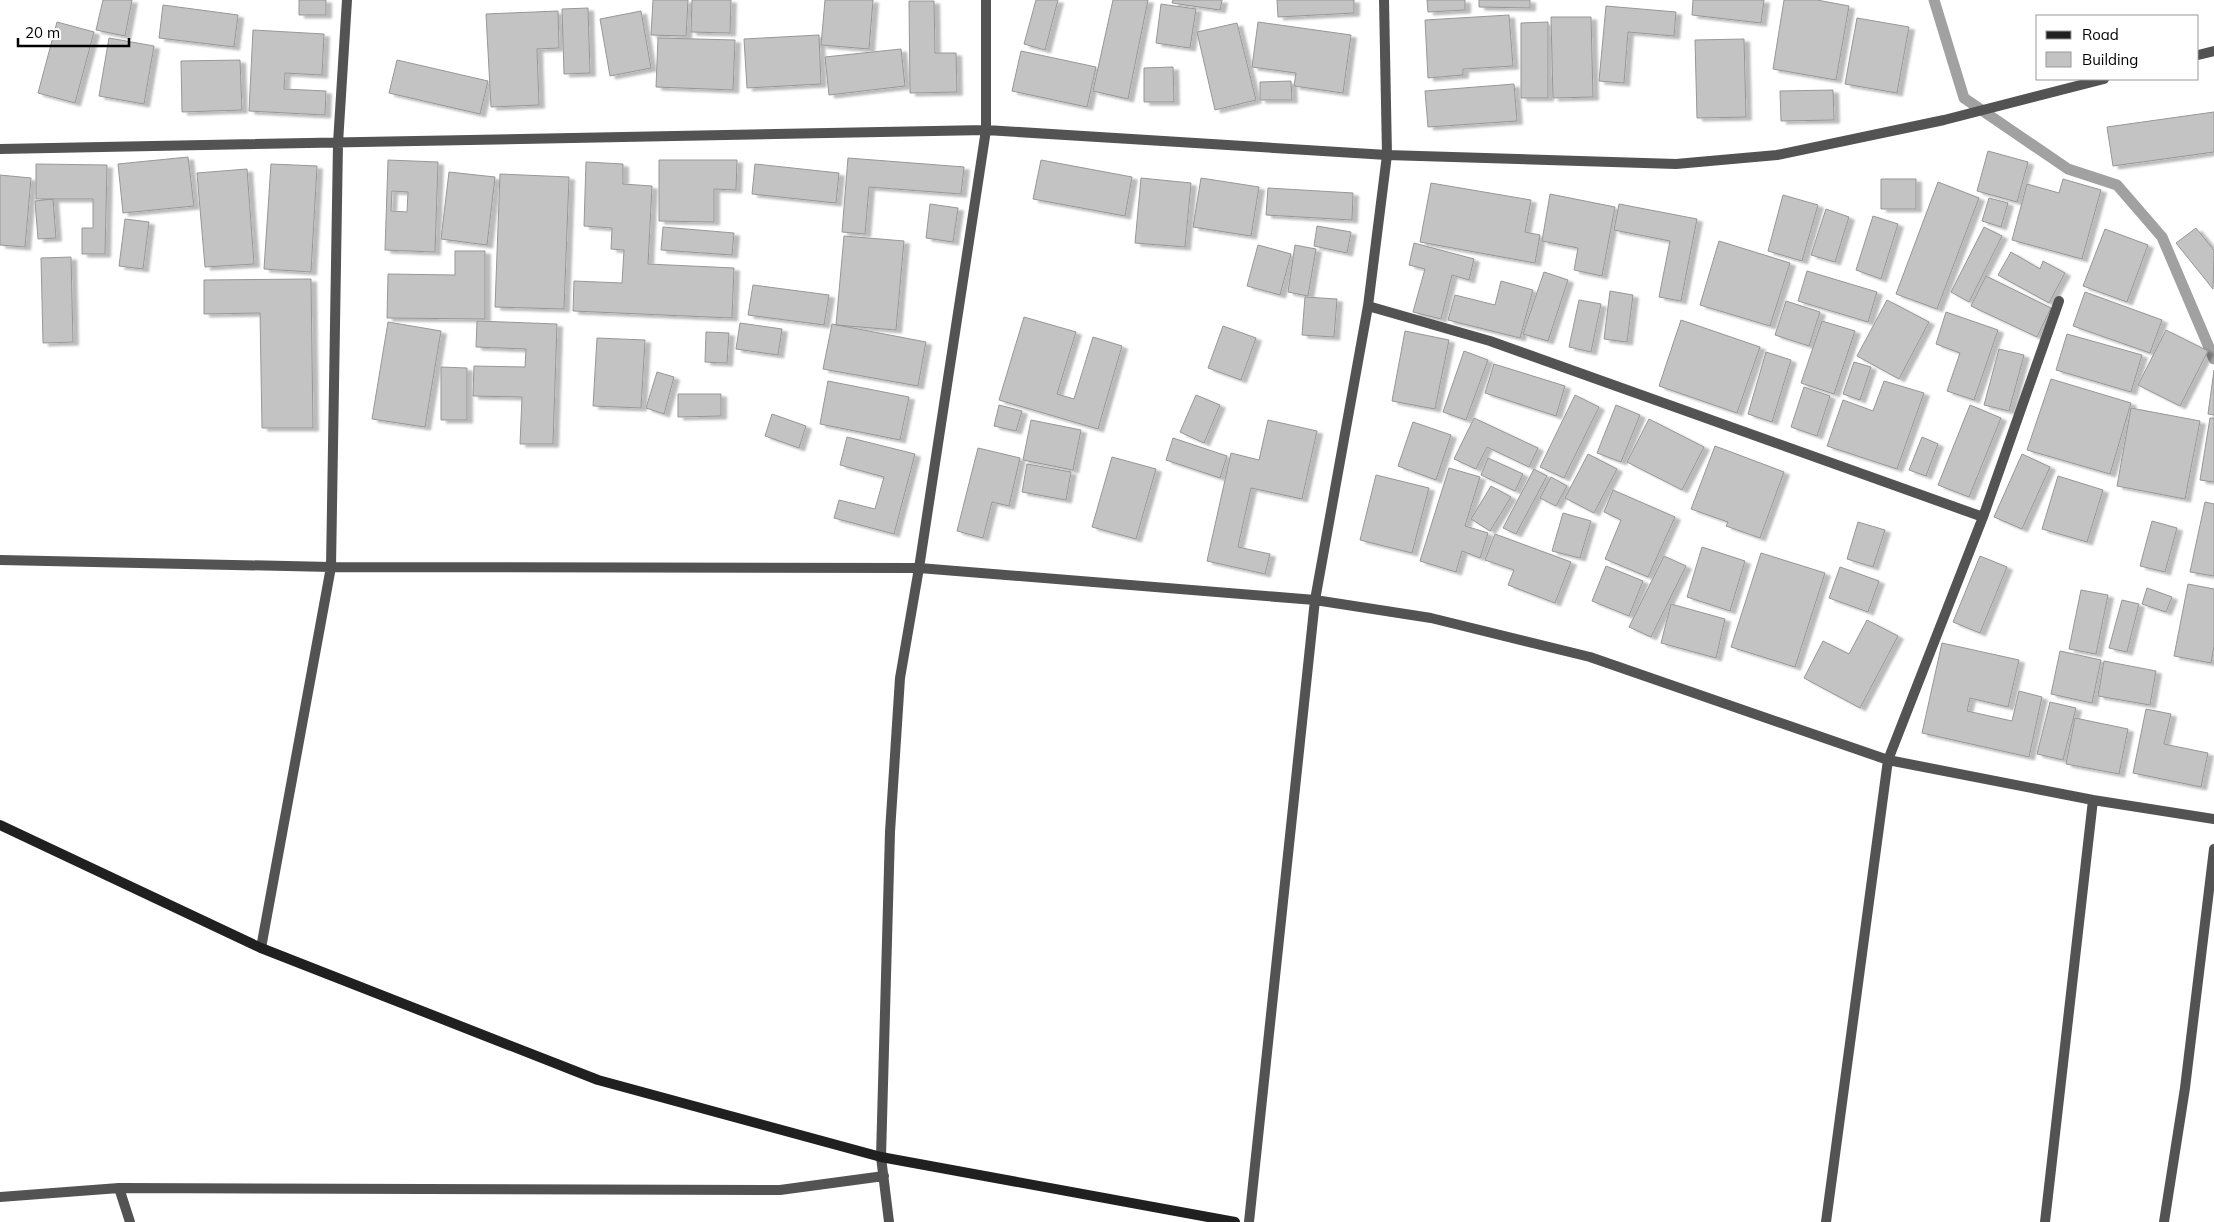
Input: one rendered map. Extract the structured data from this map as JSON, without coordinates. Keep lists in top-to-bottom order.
{
  "legend": ["Road", "Building"],
  "scale_bar": "20 m"
}
